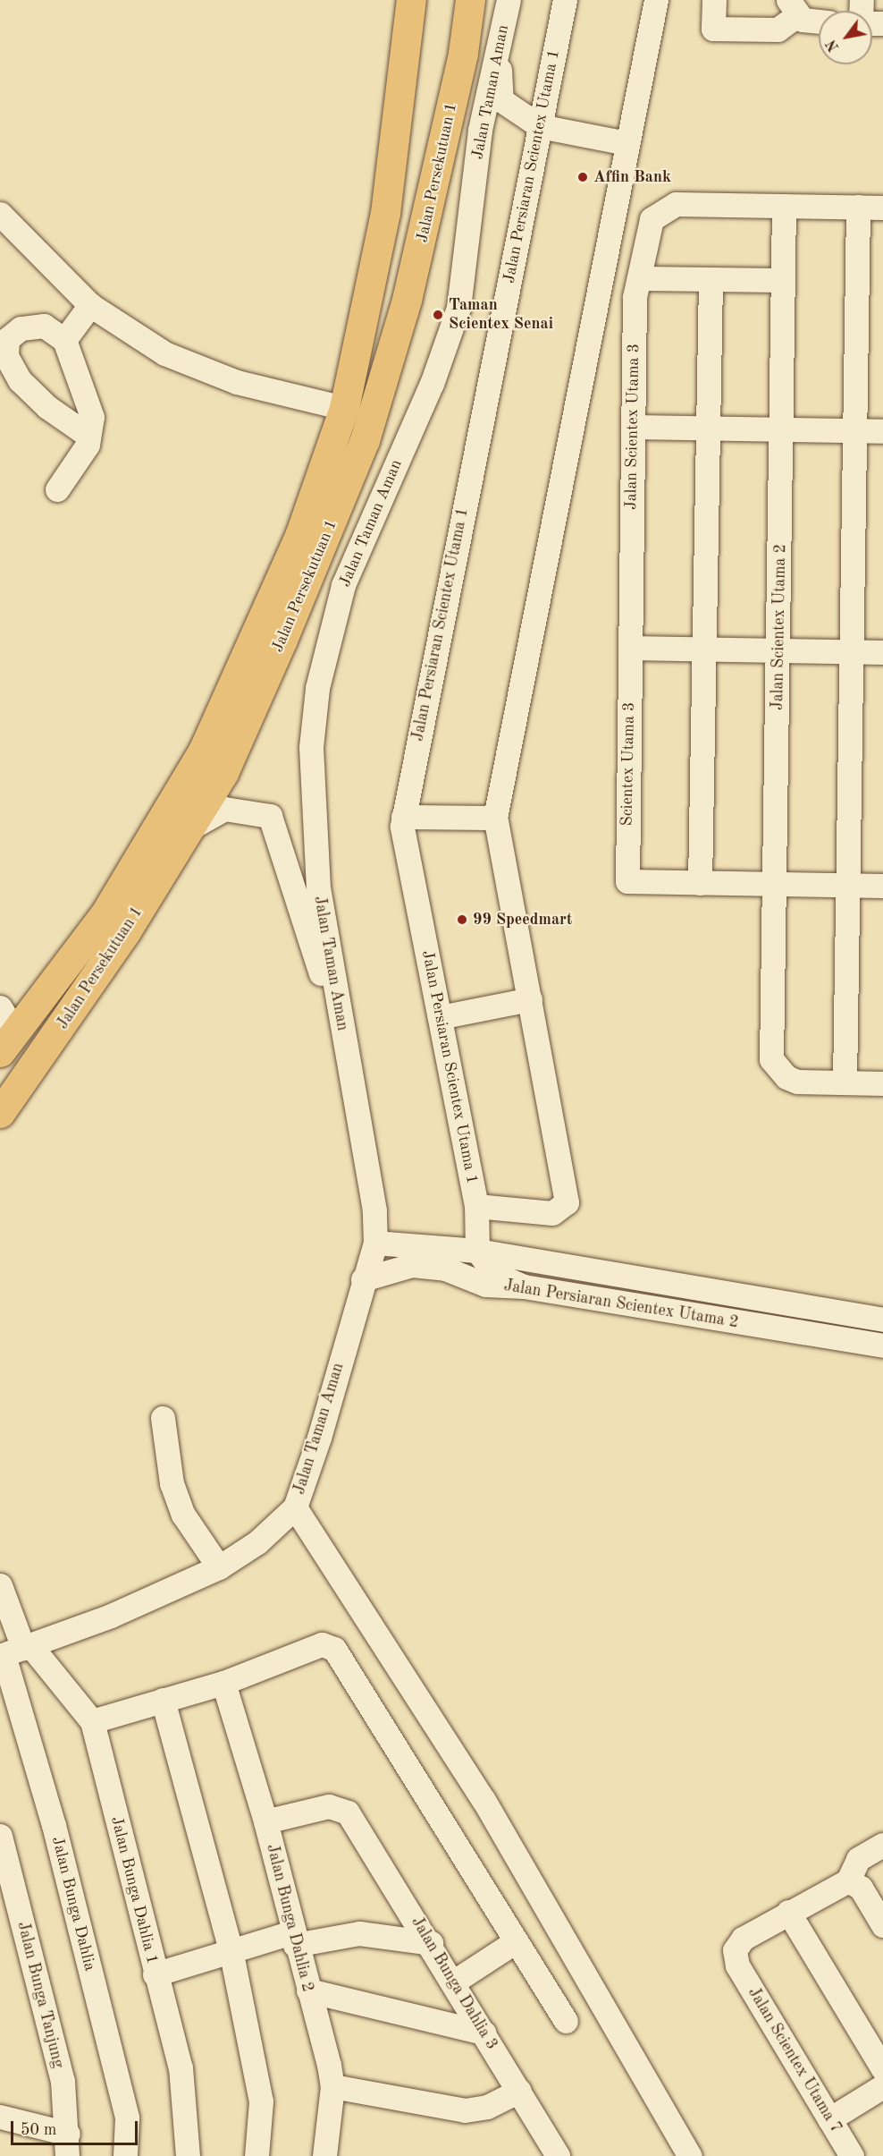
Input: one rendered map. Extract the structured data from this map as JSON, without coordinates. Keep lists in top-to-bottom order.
{
  "streets": {
    "highway": ["Jalan Persekutuan 1"],
    "street": [
      "Jalan Taman Aman",
      "Jalan Persiaran Scientex Utama 1",
      "Jalan Scientex Utama 3",
      "Jalan Scientex Utama 2",
      "Scientex Utama 3",
      "Jalan Persiaran Scientex Utama 2",
      "Jalan Bunga Dahlia 1",
      "Jalan Bunga Dahlia",
      "Jalan Bunga Dahlia 2",
      "Jalan Bunga Dahlia 3",
      "Jalan Bunga Tanjung",
      "Jalan Scientex Utama 7"
    ]
  },
  "crossings": [
    ["Jalan Taman Aman", "Jalan Persekutuan 1"],
    ["Jalan Taman Aman", "Jalan Persiaran Scientex Utama 2"],
    ["Jalan Taman Aman", "Jalan Bunga Dahlia 1"],
    ["Jalan Taman Aman", "Jalan Bunga Dahlia"],
    ["Jalan Persiaran Scientex Utama 1", "Jalan Persiaran Scientex Utama 2"],
    ["Jalan Scientex Utama 3", "Jalan Scientex Utama 2"],
    ["Jalan Scientex Utama 3", "Scientex Utama 3"],
    ["Jalan Bunga Dahlia 1", "Jalan Bunga Dahlia"],
    ["Jalan Bunga Dahlia 2", "Jalan Bunga Dahlia 3"]
  ],
  "places": ["Affin Bank", "Taman Scientex Senai", "99 Speedmart"],
  "scale_bar": "50 m",
  "north": "bottom left"
}
